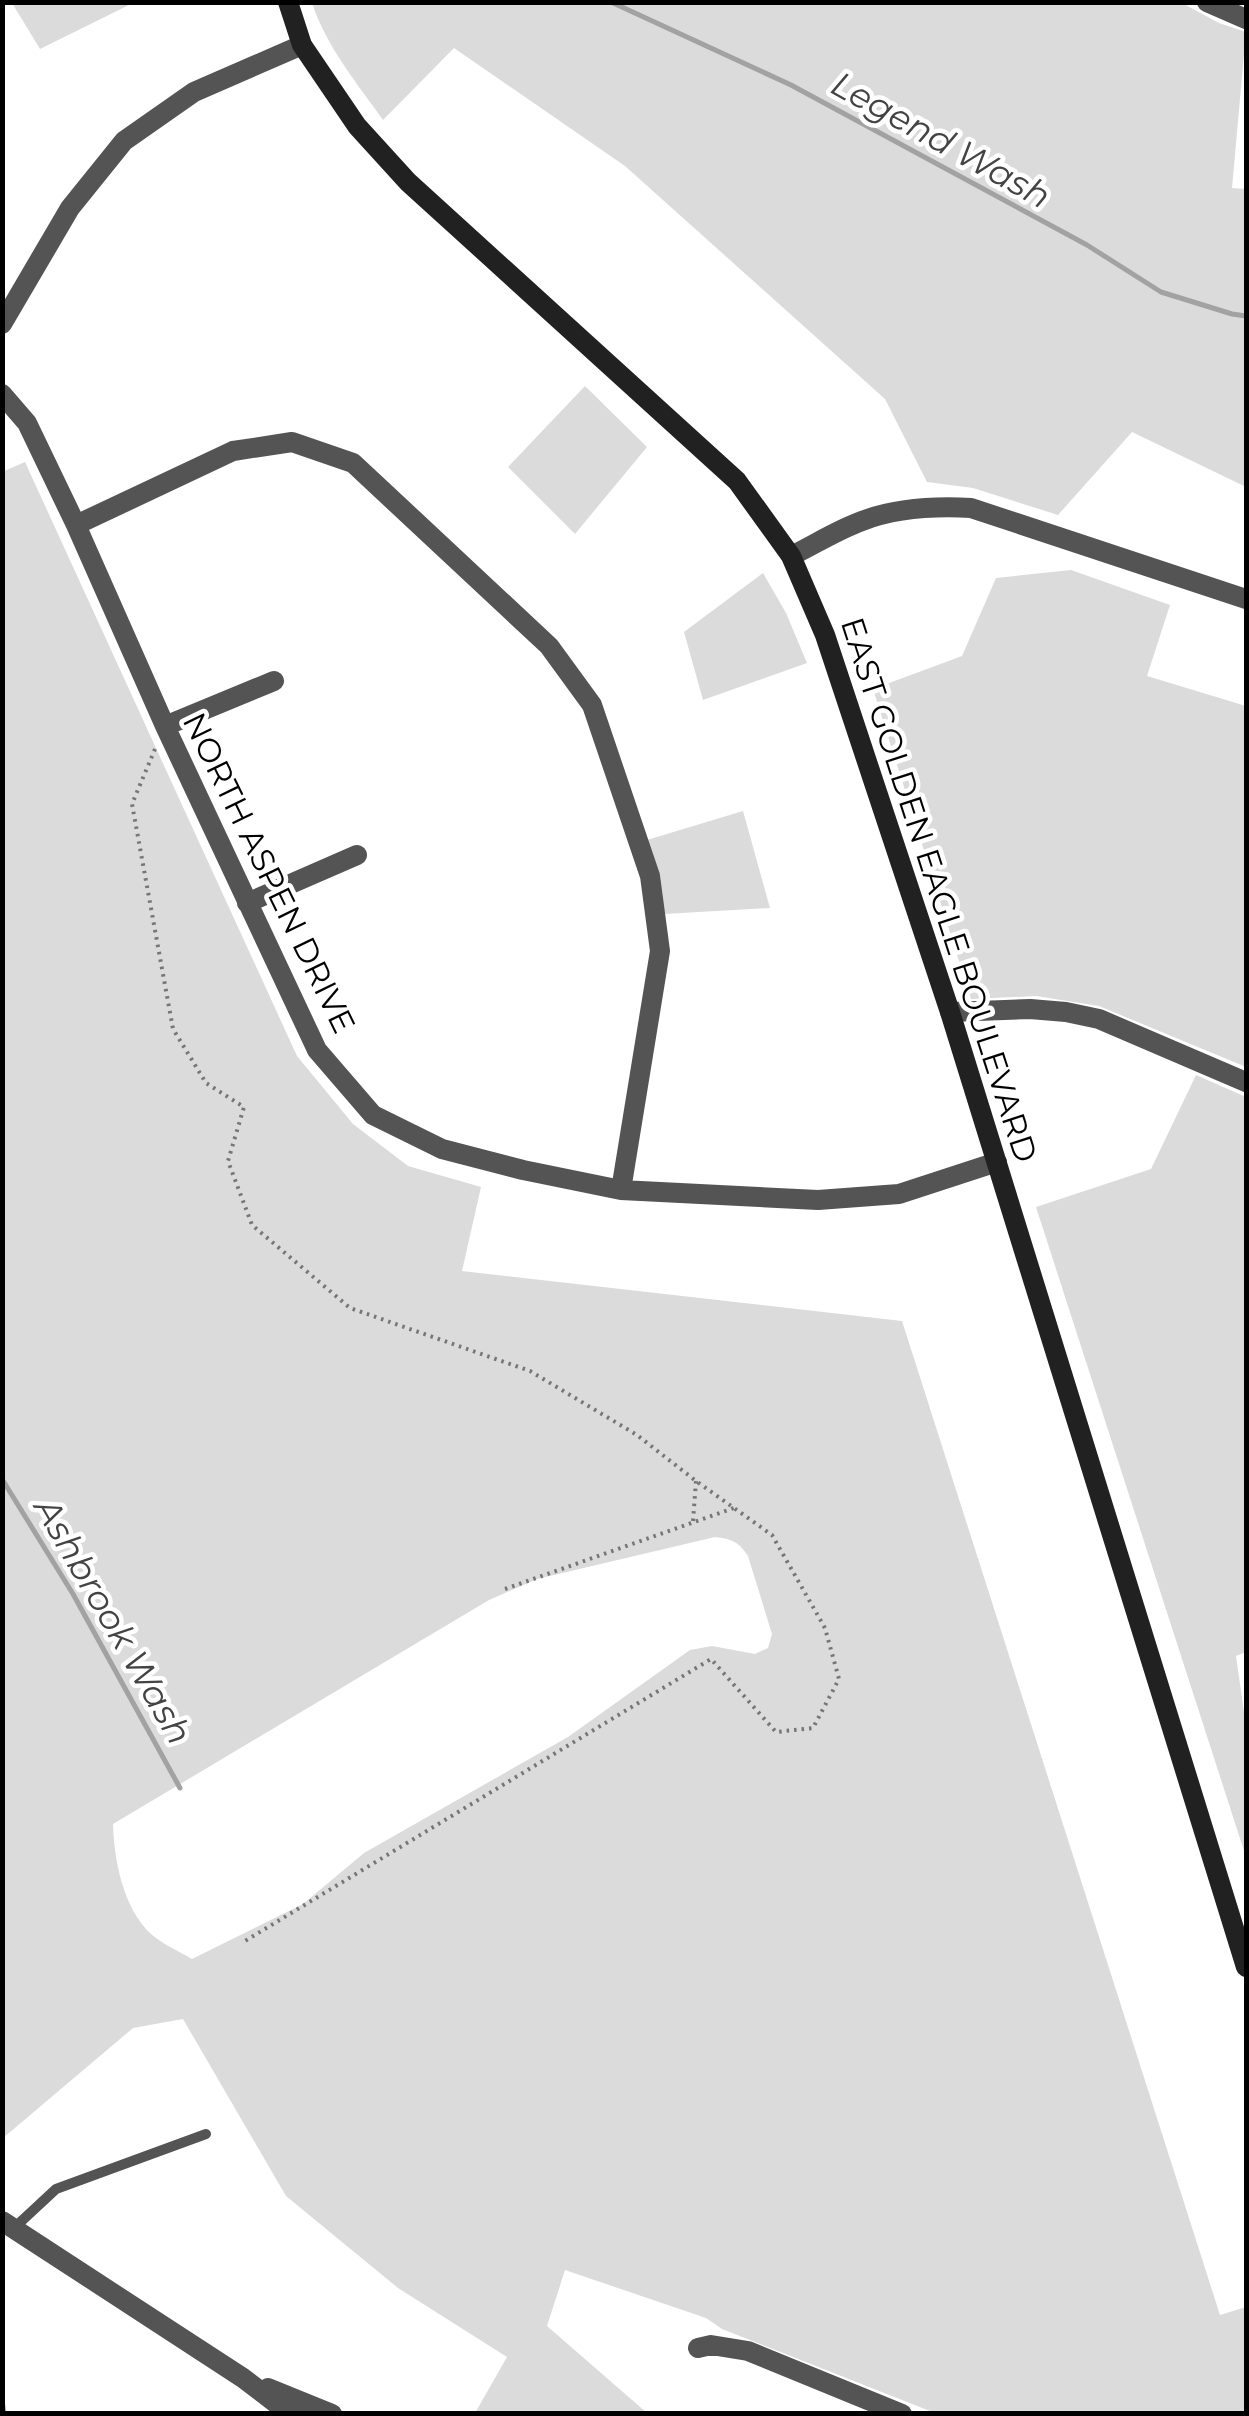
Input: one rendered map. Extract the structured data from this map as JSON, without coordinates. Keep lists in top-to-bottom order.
{
  "streets": {
    "street": ["NORTH ASPEN DRIVE", "EAST GOLDEN EAGLE BOULEVARD"]
  },
  "crossings": [
    ["NORTH ASPEN DRIVE", "EAST GOLDEN EAGLE BOULEVARD"]
  ],
  "water": ["Legend Wash", "Ashbrook Wash"]
}
